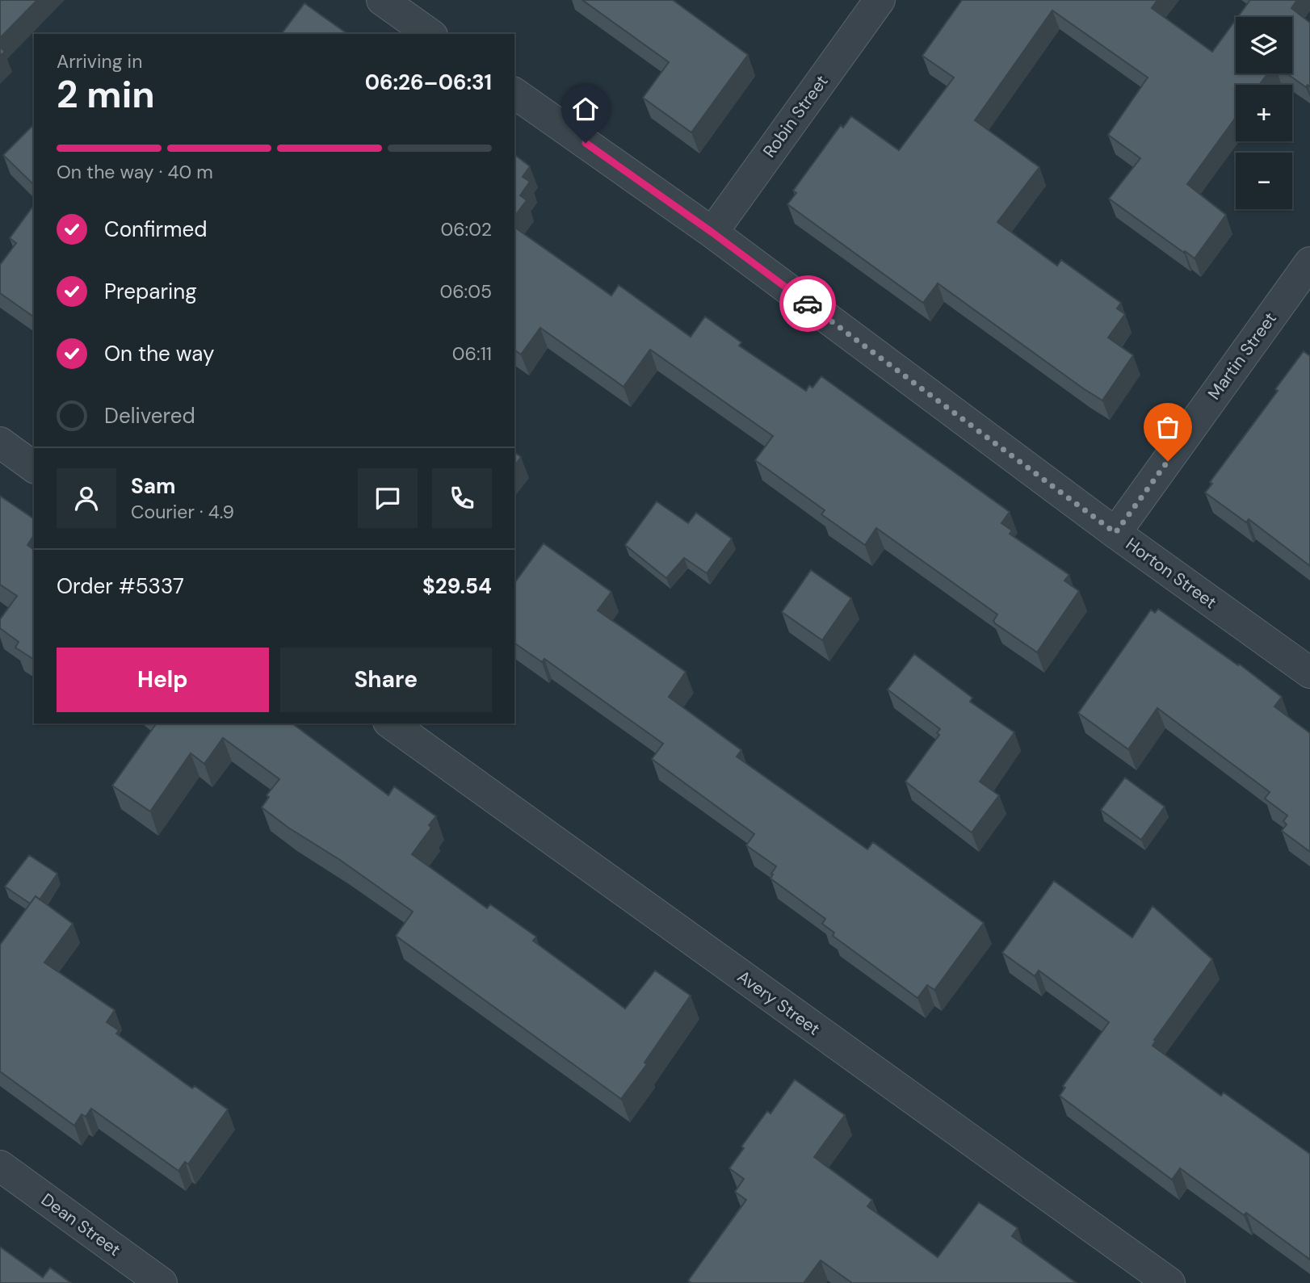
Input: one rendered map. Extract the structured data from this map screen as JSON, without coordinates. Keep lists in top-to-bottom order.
{
  "streets": {
    "street": [
      "Robin Street",
      "Martin Street",
      "Horton Street",
      "Avery Street",
      "Dean Street"
    ]
  },
  "crossings": [
    ["Robin Street", "Horton Street"],
    ["Martin Street", "Horton Street"]
  ],
  "page": {
    "map_buttons": ["+", "−"],
    "heading": ["2 min", "Arriving in", "06:26–06:31"],
    "panel": [
      "Sam",
      "Courier · 4.9",
      "Order #5337",
      "$29.54"
    ],
    "bar": "On the way · 40 m",
    "list": [
      ["Confirmed", "06:02"],
      ["Preparing", "06:05"],
      ["On the way", "06:11"],
      "Delivered"
    ],
    "buttons": ["Help", "Share"]
  }
}
